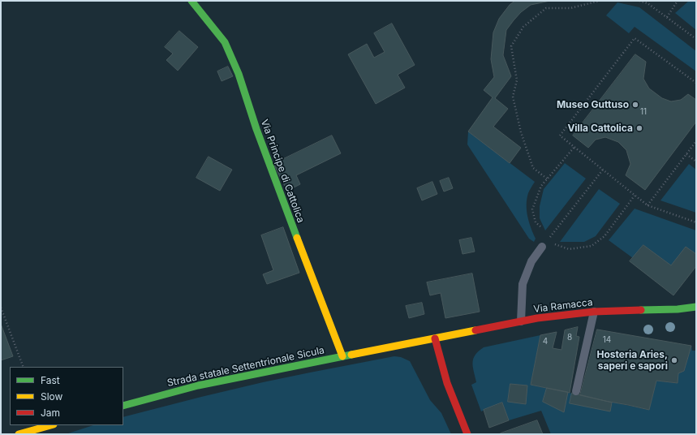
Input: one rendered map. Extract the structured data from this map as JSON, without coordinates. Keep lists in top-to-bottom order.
{
  "streets": {
    "main road": ["Via Principe di Cattolica", "Via Ramacca", "Strada statale Settentrionale Sicula"]
  },
  "crossings": [
    ["Via Principe di Cattolica", "Strada statale Settentrionale Sicula"],
    ["Via Ramacca", "Strada statale Settentrionale Sicula"]
  ],
  "places": ["Museo Guttuso", "Villa Cattolica", "Hosteria Aries, saperi e sapori"],
  "house_numbers": [
    "11",
    "8",
    "14",
    "4"
  ],
  "legend": ["Fast", "Slow", "Jam"]
}
